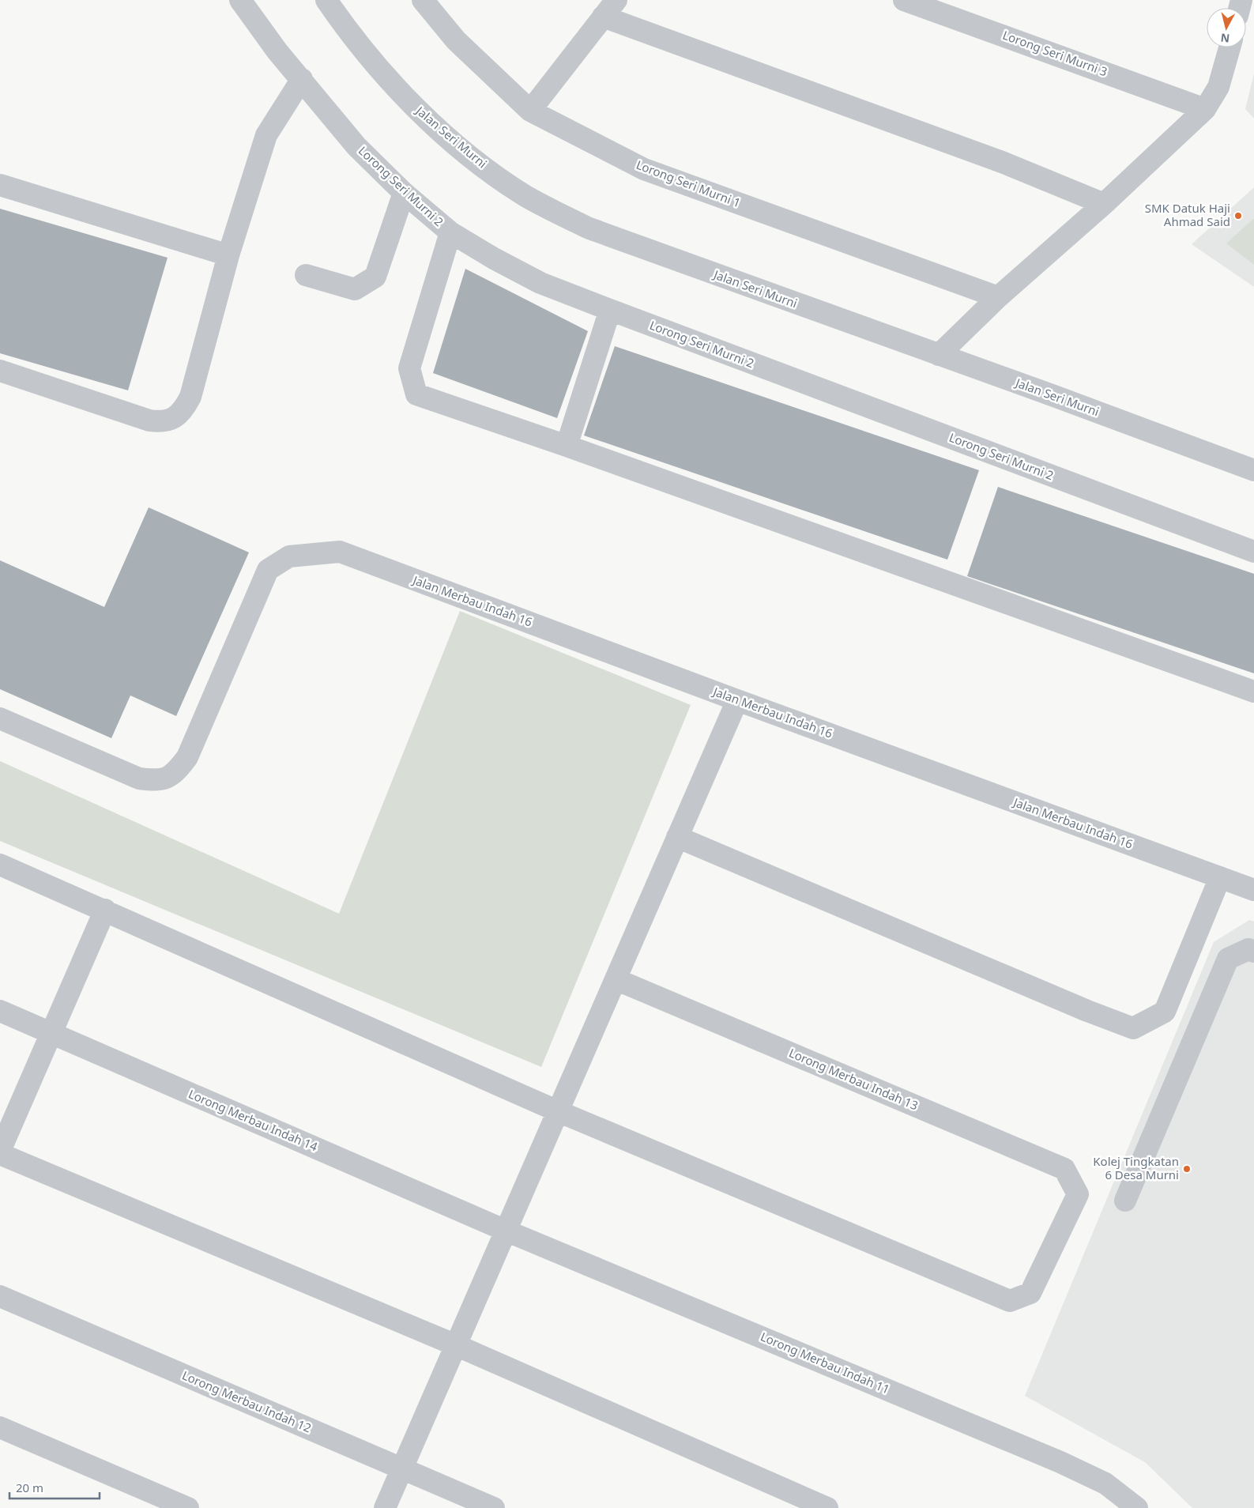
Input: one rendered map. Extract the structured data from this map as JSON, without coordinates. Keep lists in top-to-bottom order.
{
  "streets": {
    "street": [
      "Lorong Seri Murni 3",
      "Jalan Seri Murni",
      "Lorong Seri Murni 1",
      "Lorong Seri Murni 2",
      "Jalan Merbau Indah 16",
      "Lorong Merbau Indah 13",
      "Lorong Merbau Indah 14",
      "Lorong Merbau Indah 11",
      "Lorong Merbau Indah 12"
    ]
  },
  "crossings": [
    ["Lorong Merbau Indah 14", "Lorong Merbau Indah 11"]
  ],
  "places": ["SMK Datuk Haji Ahmad Said", "Kolej Tingkatan 6 Desa Murni"],
  "scale_bar": "20 m",
  "north": "bottom"
}
